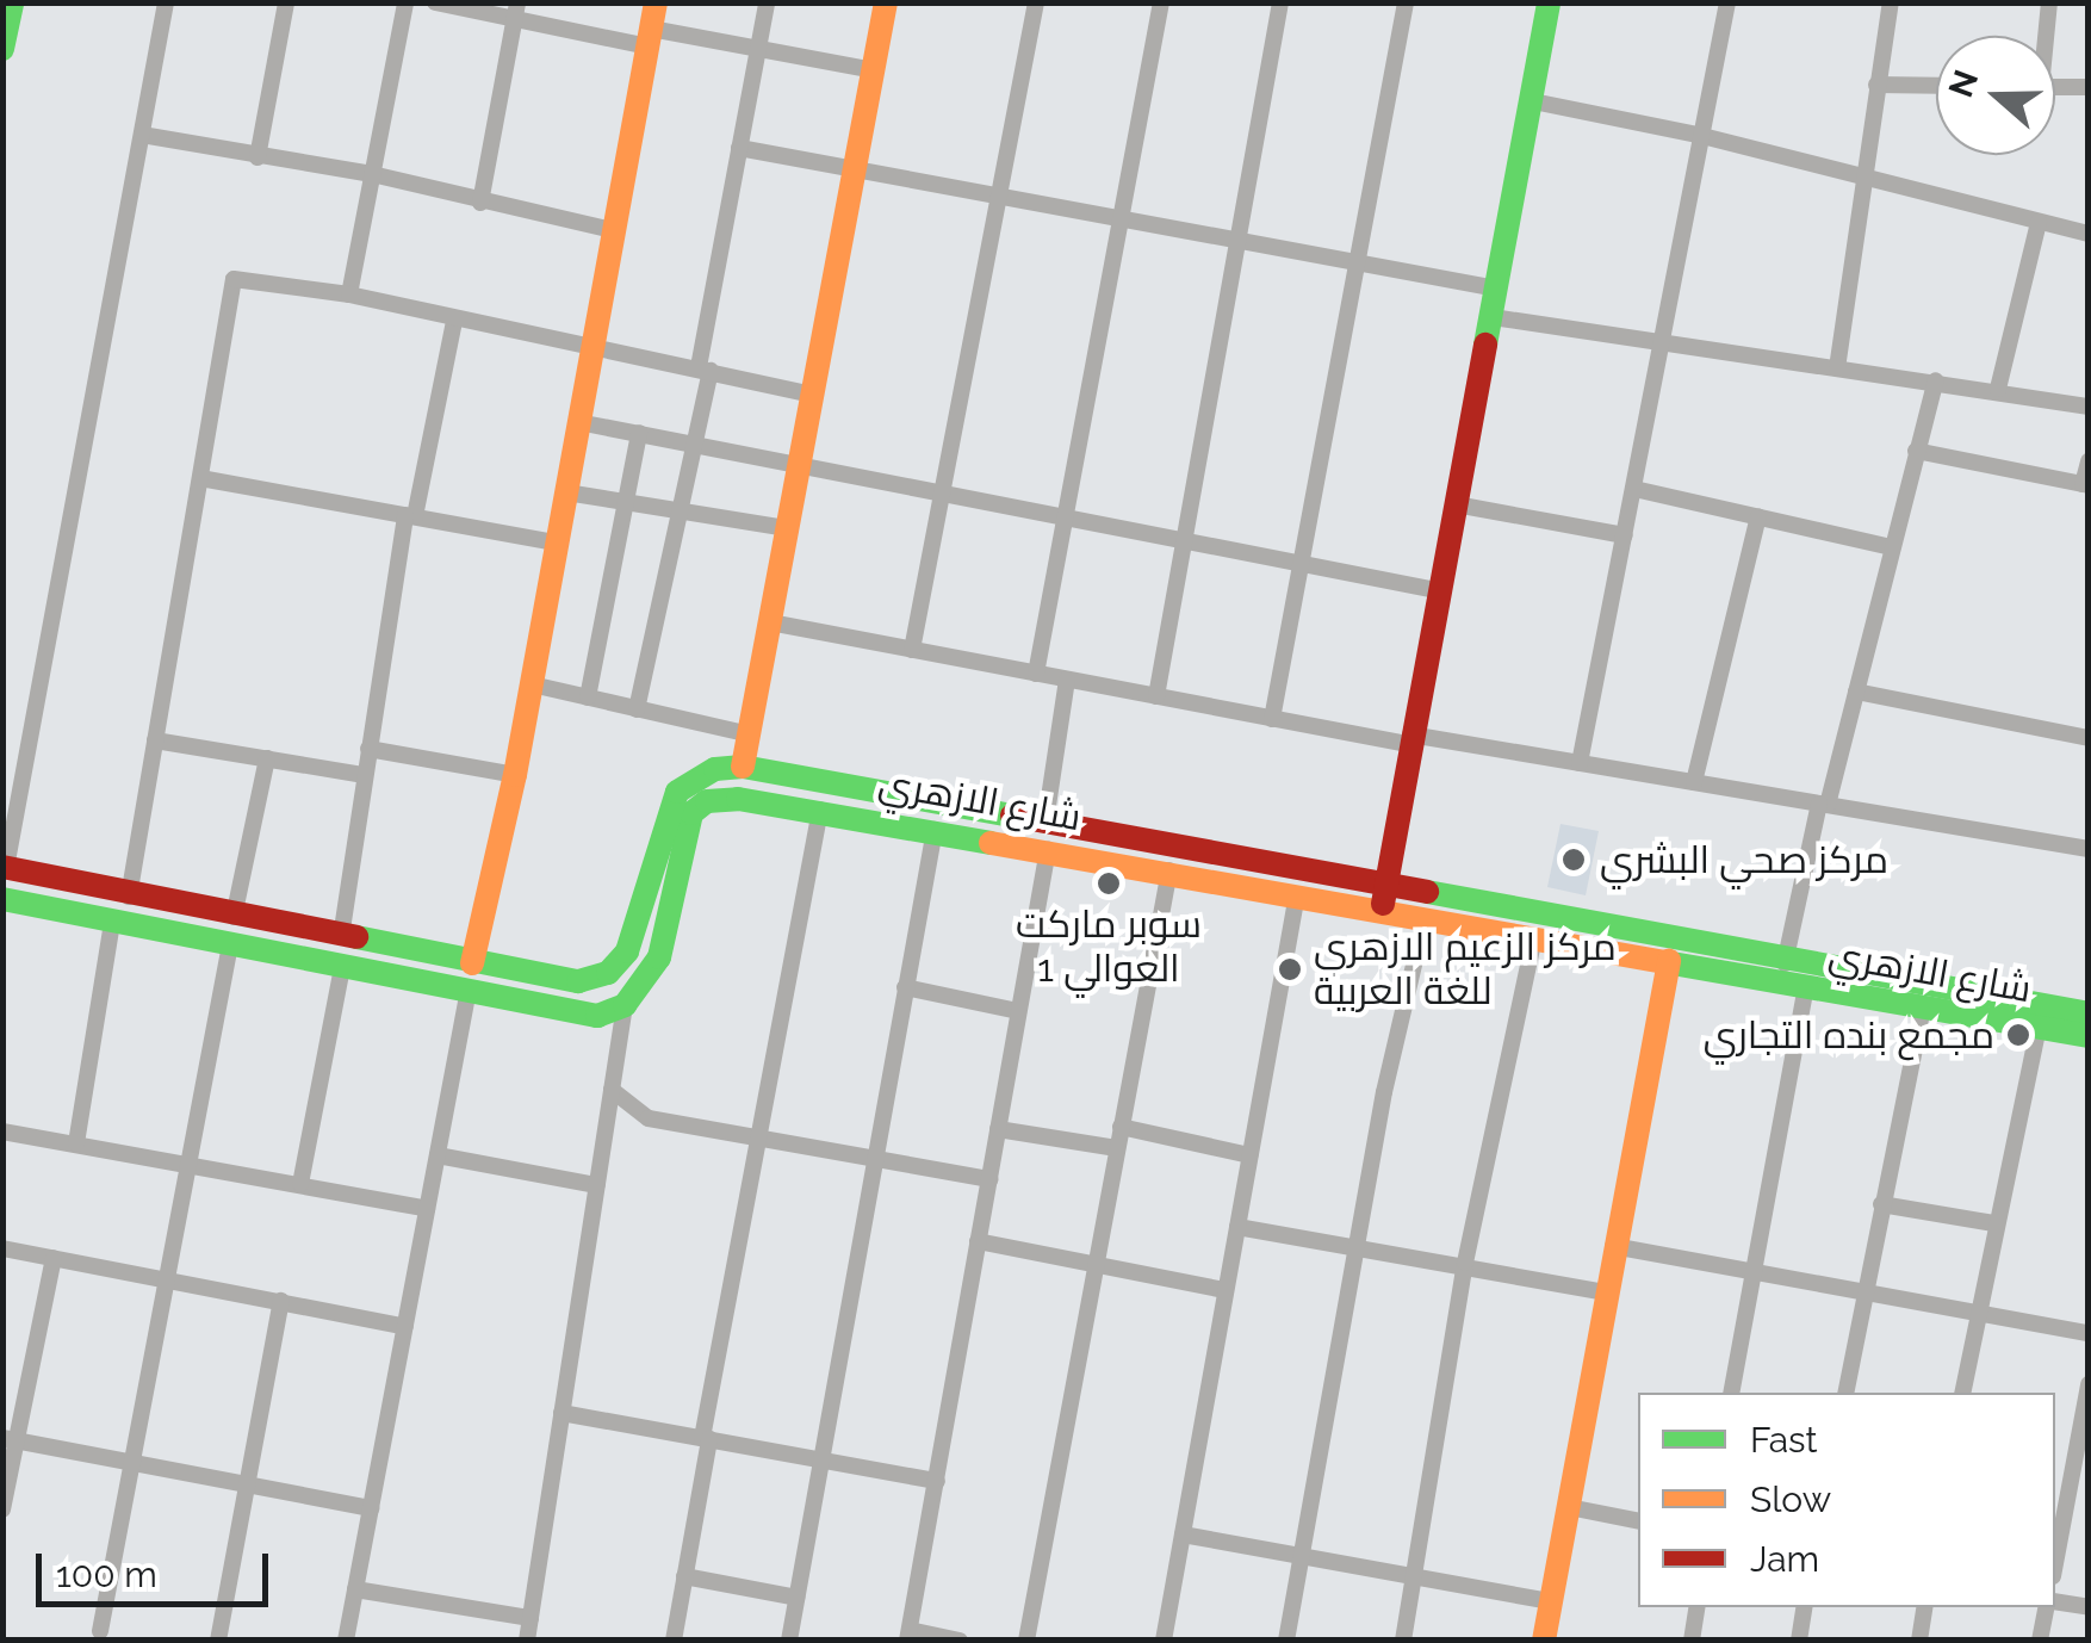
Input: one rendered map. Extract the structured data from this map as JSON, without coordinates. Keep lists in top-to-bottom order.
{
  "streets": {
    "street": ["شارع الازهري"]
  },
  "places": [
    "مركز صحي البشري",
    "سوبر ماركت العوالي 1",
    "مركز الزعيم الازهري للغة العربية",
    "مجمع بنده التجاري"
  ],
  "legend": ["Fast", "Slow", "Jam"],
  "scale_bar": "100 m",
  "north": "left"
}
